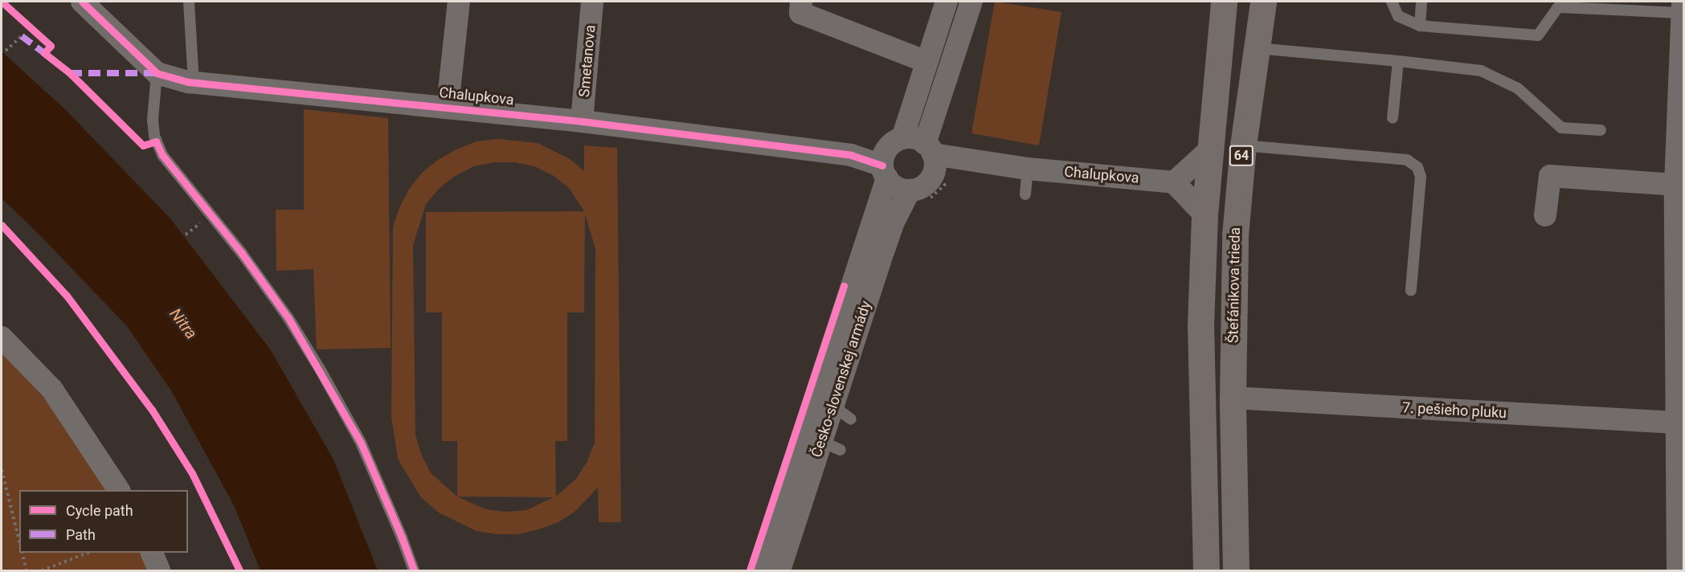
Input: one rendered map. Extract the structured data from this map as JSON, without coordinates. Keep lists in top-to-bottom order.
{
  "streets": {
    "main road": ["64", "Štefánikova trieda"],
    "street": [
      "Smetanova",
      "Chalupkova",
      "Česko-slovenskej armády",
      "7. pešieho pluku"
    ]
  },
  "crossings": [
    ["Smetanova", "Chalupkova"],
    ["Chalupkova", "Česko-slovenskej armády"],
    ["Štefánikova trieda", "7. pešieho pluku"]
  ],
  "water": ["Nitra"],
  "legend": ["Cycle path", "Path"]
}
